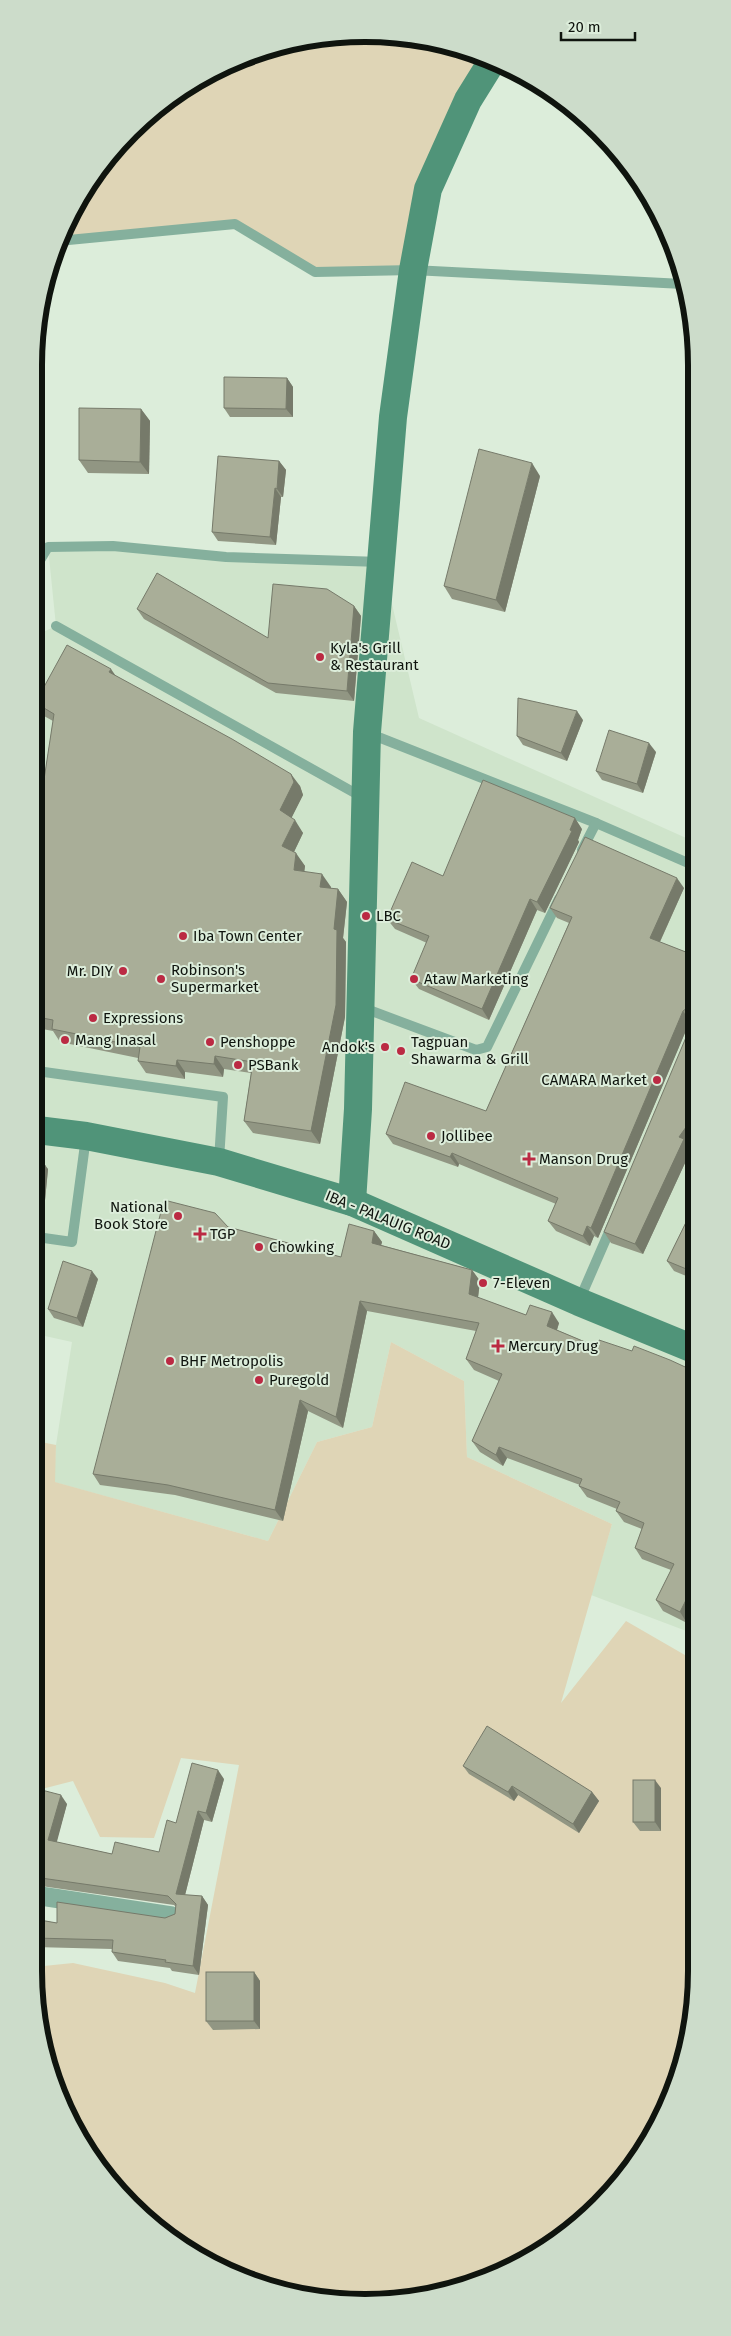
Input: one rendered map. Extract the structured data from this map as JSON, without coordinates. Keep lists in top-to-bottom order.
{
  "streets": {
    "main road": ["IBA - PALAUIG ROAD"]
  },
  "places": {
    "other": [
      "Kyla's Grill & Restaurant",
      "LBC",
      "Iba Town Center",
      "Mr. DIY",
      "Robinson's Supermarket",
      "Ataw Marketing",
      "Expressions",
      "Mang Inasal",
      "Penshoppe",
      "Andok's",
      "Tagpuan Shawarma & Grill",
      "PSBank",
      "CAMARA Market",
      "Jollibee",
      "National Book Store",
      "Chowking",
      "7-Eleven",
      "BHF Metropolis",
      "Puregold"
    ],
    "health": ["Manson Drug", "TGP", "Mercury Drug"]
  },
  "scale_bar": "20 m"
}
